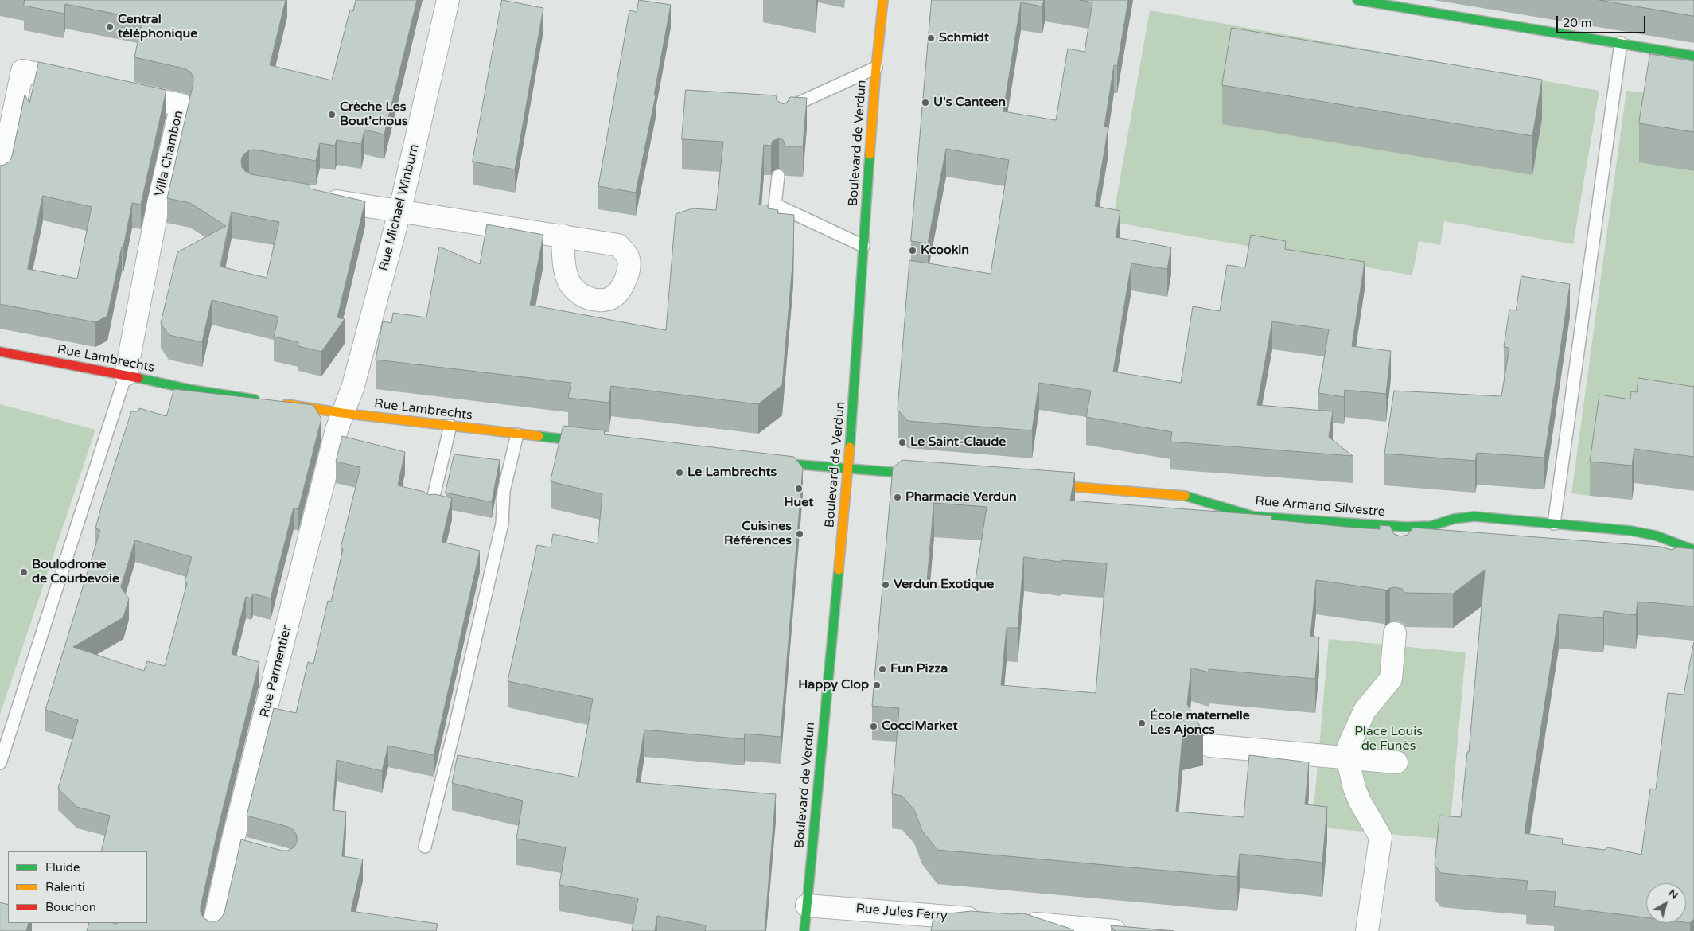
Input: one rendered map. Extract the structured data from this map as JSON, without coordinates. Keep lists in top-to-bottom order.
{
  "streets": {
    "street": [
      "Boulevard de Verdun",
      "Villa Chambon",
      "Rue Michael Winburn",
      "Rue Lambrechts",
      "Rue Armand Silvestre",
      "Rue Parmentier",
      "Rue Jules Ferry"
    ]
  },
  "crossings": [
    ["Boulevard de Verdun", "Rue Jules Ferry"],
    ["Villa Chambon", "Rue Lambrechts"],
    ["Rue Michael Winburn", "Rue Lambrechts"],
    ["Rue Michael Winburn", "Rue Parmentier"],
    ["Rue Lambrechts", "Rue Parmentier"]
  ],
  "parks": ["Place Louis de Funès"],
  "places": [
    "Central téléphonique",
    "Schmidt",
    "U's Canteen",
    "Crèche Les Bout'chous",
    "Kcookin",
    "Le Saint-Claude",
    "Le Lambrechts",
    "Huet",
    "Pharmacie Verdun",
    "Cuisines Références",
    "Boulodrome de Courbevoie",
    "Verdun Exotique",
    "Fun Pizza",
    "Happy Clop",
    "École maternelle Les Ajoncs",
    "CocciMarket"
  ],
  "legend": ["Fluide", "Ralenti", "Bouchon"],
  "scale_bar": "20 m",
  "north": "top right"
}
